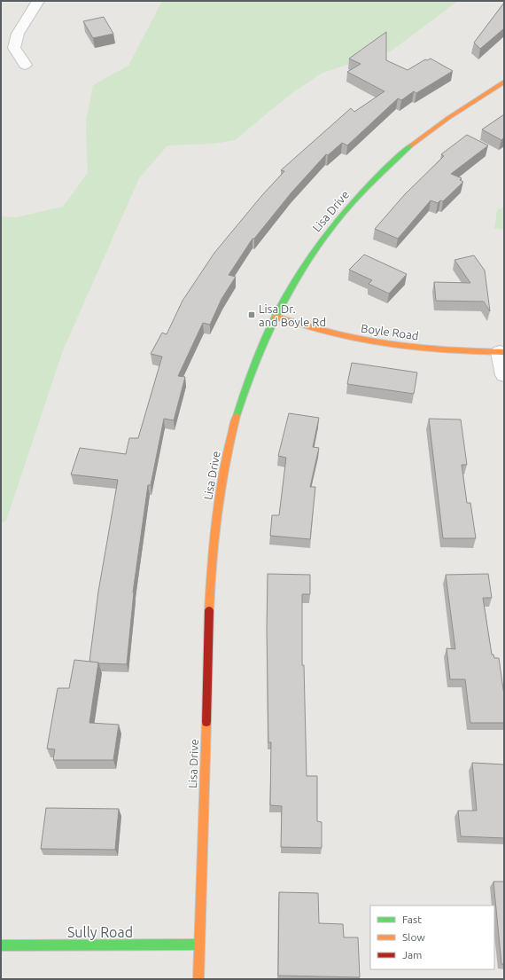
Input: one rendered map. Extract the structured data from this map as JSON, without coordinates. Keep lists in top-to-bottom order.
{
  "streets": {
    "street": ["Lisa Drive", "Boyle Road", "Sully Road"]
  },
  "crossings": [
    ["Lisa Drive", "Boyle Road"],
    ["Lisa Drive", "Sully Road"]
  ],
  "places": {
    "transit": ["Lisa Dr. and Boyle Rd"]
  },
  "legend": ["Fast", "Slow", "Jam"]
}
